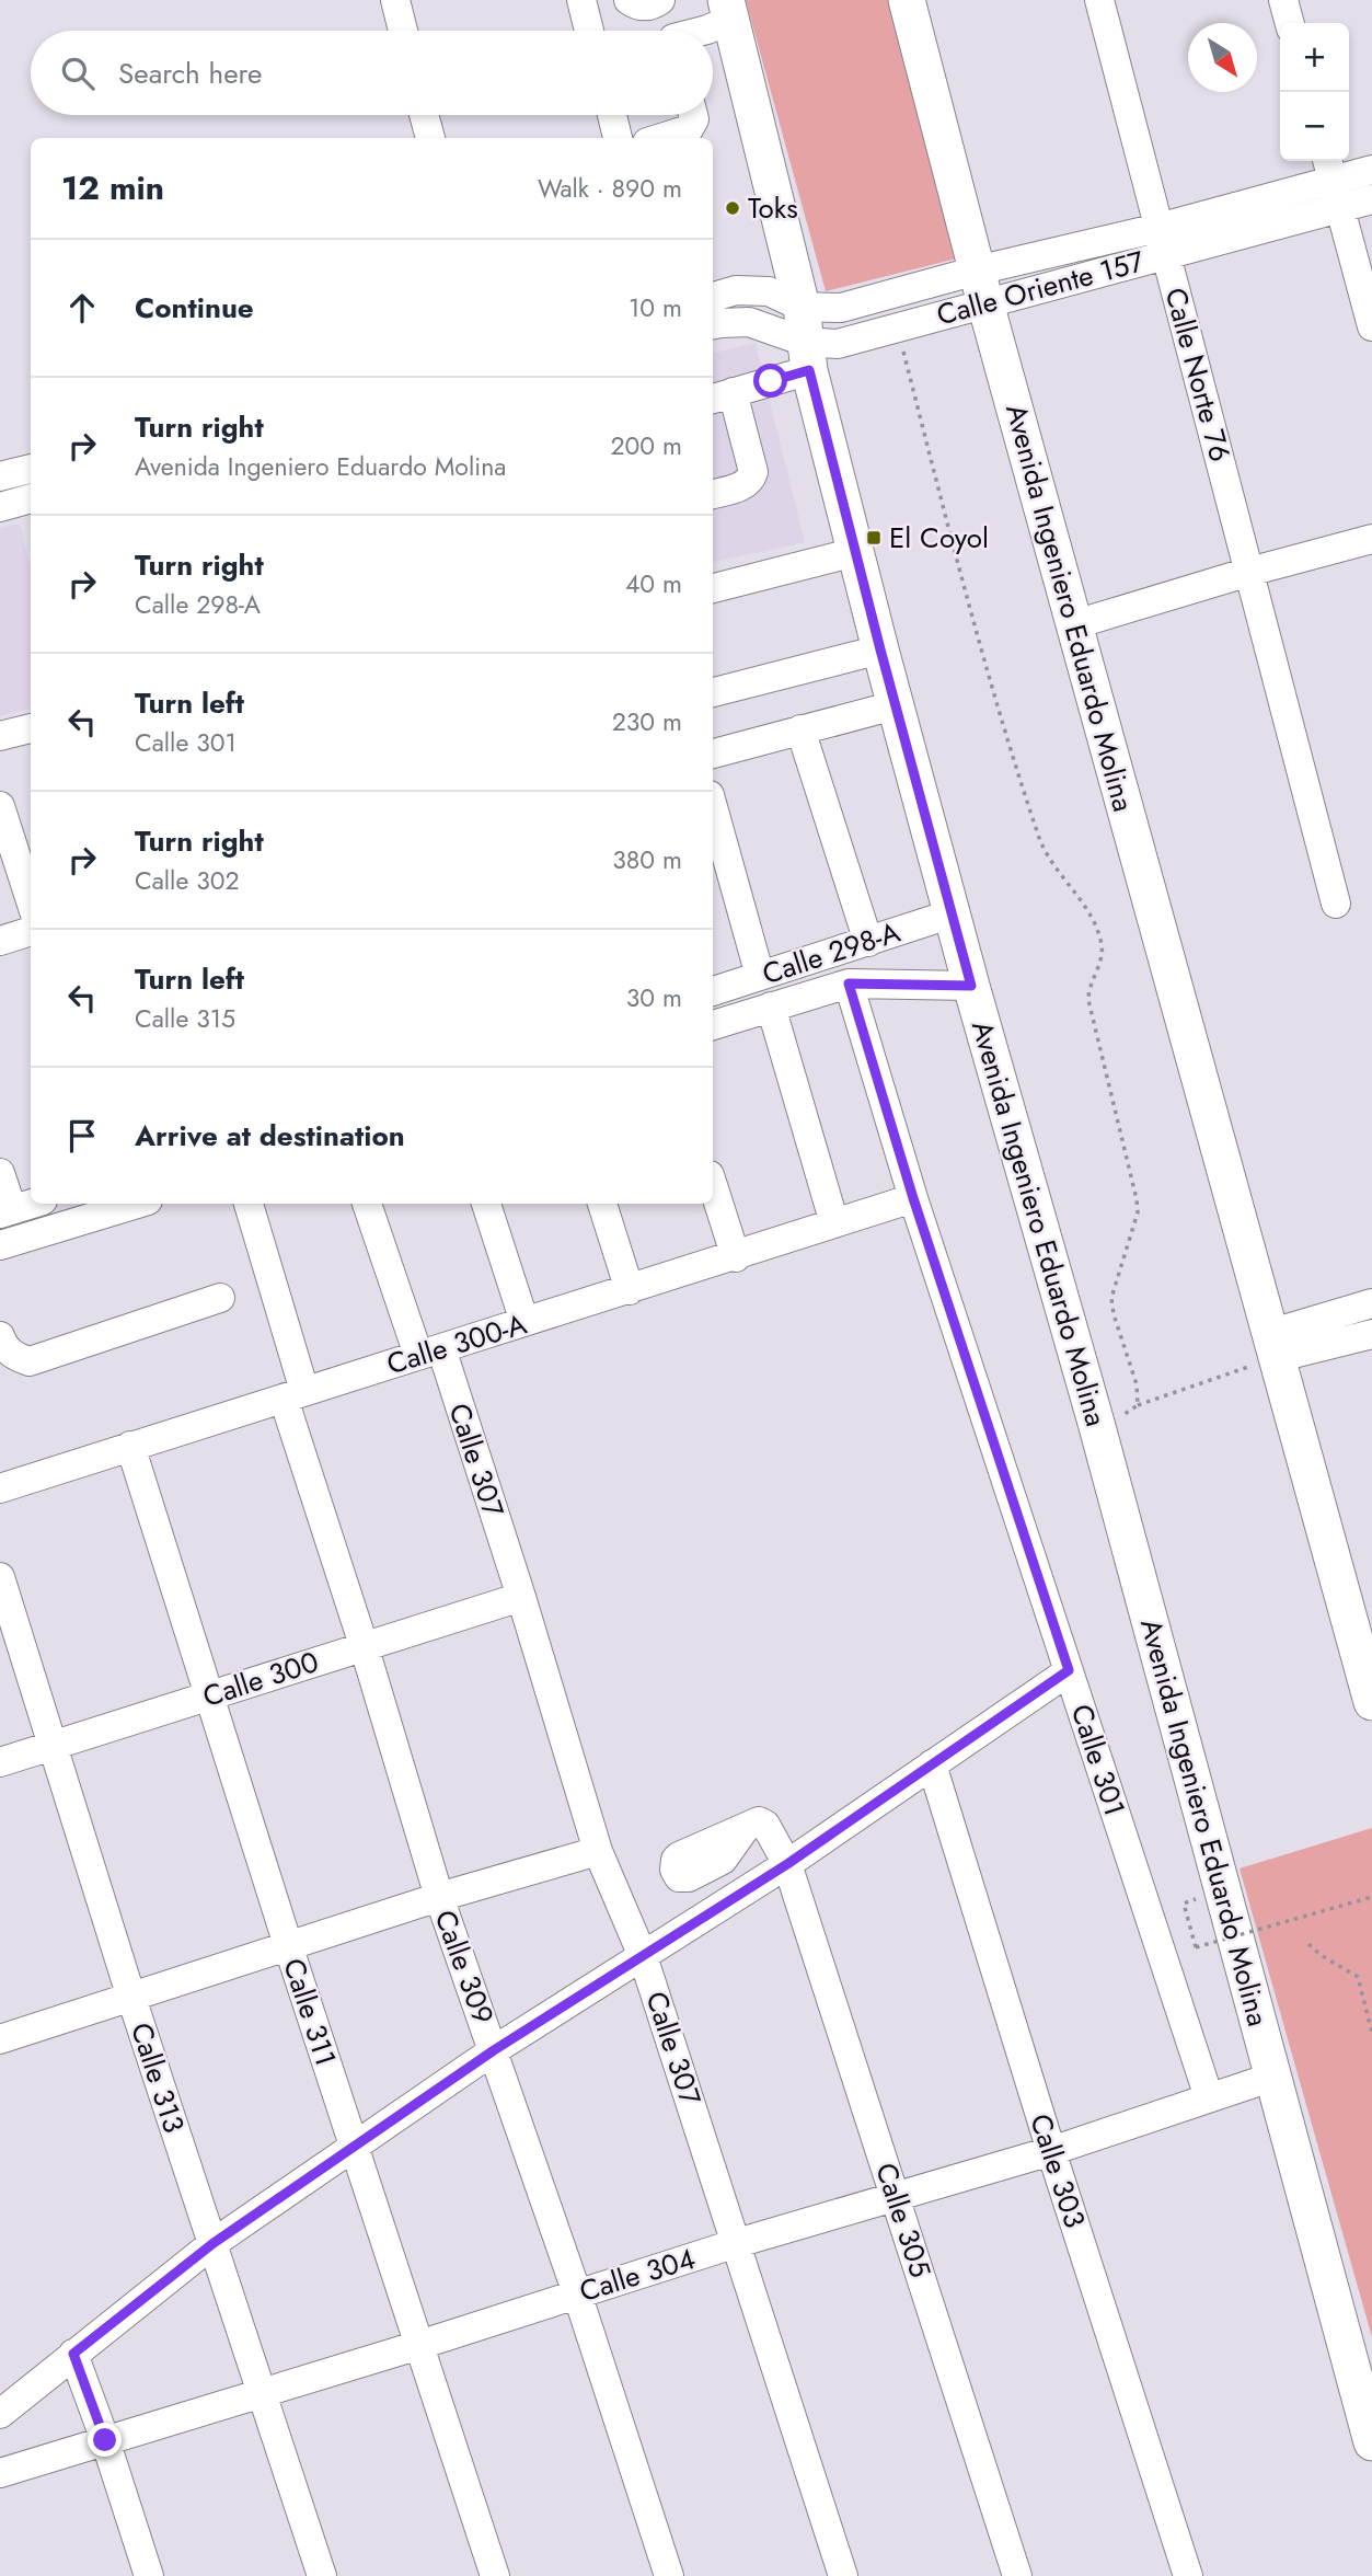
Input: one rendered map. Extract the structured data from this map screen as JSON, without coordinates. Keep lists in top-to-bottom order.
{
  "streets": {
    "main road": ["Avenida Ingeniero Eduardo Molina"],
    "street": [
      "Calle Oriente 157",
      "Calle Norte 76",
      "Calle 298-A",
      "Calle 300-A",
      "Calle 307",
      "Calle 300",
      "Calle 301",
      "Calle 309",
      "Calle 311",
      "Calle 313",
      "Calle 303",
      "Calle 305",
      "Calle 304"
    ]
  },
  "crossings": [
    ["Calle Oriente 157", "Calle Norte 76"],
    ["Calle Oriente 157", "Avenida Ingeniero Eduardo Molina"],
    ["Avenida Ingeniero Eduardo Molina", "Calle 298-A"],
    ["Avenida Ingeniero Eduardo Molina", "Calle 304"],
    ["Calle 298-A", "Calle 301"],
    ["Calle 300-A", "Calle 307"],
    ["Calle 300-A", "Calle 301"],
    ["Calle 300-A", "Calle 309"],
    ["Calle 300-A", "Calle 311"],
    ["Calle 307", "Calle 300"],
    ["Calle 307", "Calle 304"],
    ["Calle 300", "Calle 309"],
    ["Calle 300", "Calle 311"],
    ["Calle 300", "Calle 313"],
    ["Calle 301", "Calle 304"],
    ["Calle 309", "Calle 304"],
    ["Calle 311", "Calle 304"],
    ["Calle 313", "Calle 304"],
    ["Calle 303", "Calle 304"],
    ["Calle 305", "Calle 304"]
  ],
  "places": {
    "other": ["Toks"],
    "transit": ["El Coyol"]
  },
  "north": "bottom right",
  "page": {
    "map_buttons": ["+", "−"],
    "search": "Search here",
    "heading": ["12 min", "Walk · 890 m"],
    "list": [
      ["Continue", "10 m"],
      ["Turn right", "Avenida Ingeniero Eduardo Molina", "200 m"],
      ["Turn right", "Calle 298-A", "40 m"],
      ["Turn left", "Calle 301", "230 m"],
      ["Turn right", "Calle 302", "380 m"],
      ["Turn left", "Calle 315", "30 m"],
      "Arrive at destination"
    ]
  }
}
